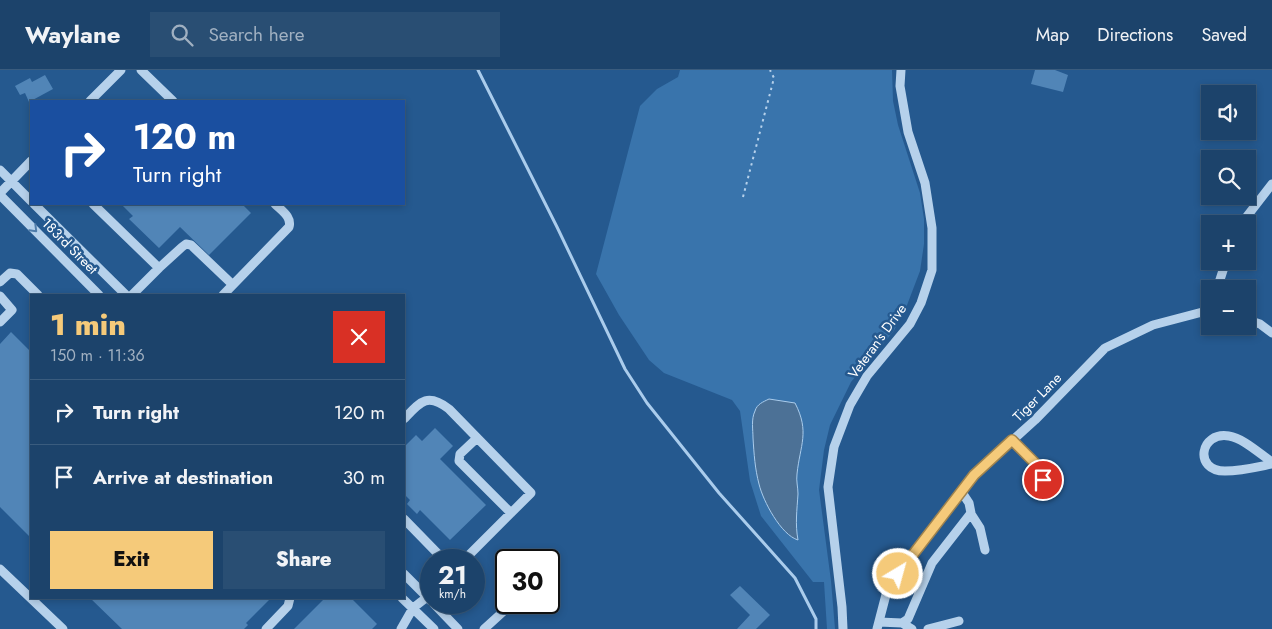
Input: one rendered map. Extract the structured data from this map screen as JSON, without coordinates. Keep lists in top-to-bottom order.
{
  "streets": {
    "street": ["183rd Street", "Veteran's Drive", "Tiger Lane"]
  },
  "page": {
    "header": "Waylane",
    "search": "Search here",
    "nav": ["Map", "Directions", "Saved"],
    "map_buttons": ["+", "−"],
    "turn": ["120 m", "Turn right"],
    "heading": ["1 min", "150 m · 11:36"],
    "list": [
      {
        "name": "Turn right",
        "value": "120 m"
      },
      {
        "name": "Arrive at destination",
        "value": "30 m"
      }
    ],
    "buttons": ["Exit", "Share"],
    "speed": "21 km/h",
    "limit": "30"
  }
}
